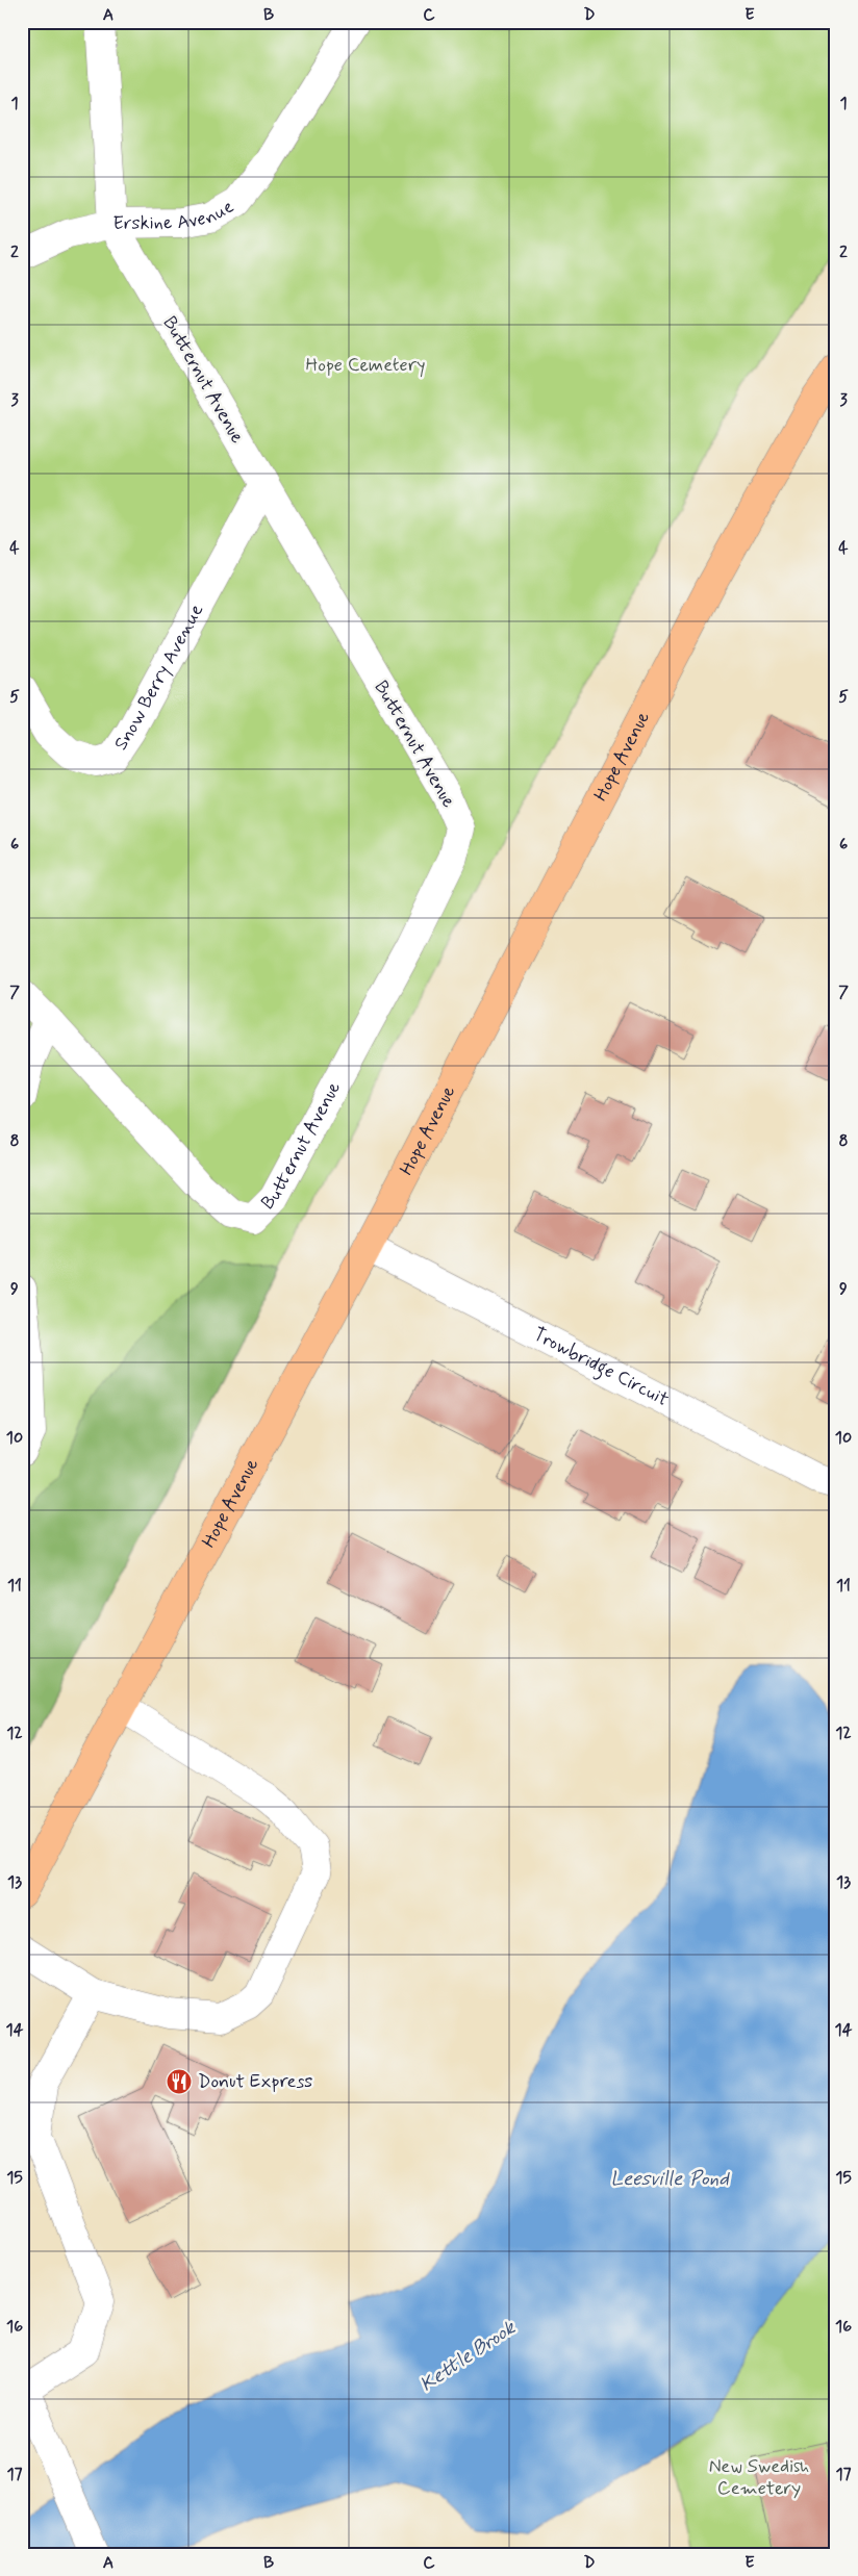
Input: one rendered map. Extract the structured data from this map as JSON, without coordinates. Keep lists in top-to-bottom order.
{
  "streets": {
    "main road": ["Hope Avenue"],
    "street": [
      "Erskine Avenue",
      "Butternut Avenue",
      "Snow Berry Avenue",
      "Trowbridge Circuit"
    ]
  },
  "crossings": [
    ["Erskine Avenue", "Butternut Avenue"],
    ["Butternut Avenue", "Snow Berry Avenue"],
    ["Hope Avenue", "Trowbridge Circuit"]
  ],
  "water": ["Leesville Pond", "Kettle Brook"],
  "parks": ["Hope Cemetery", "New Swedish Cemetery"],
  "places": {
    "restaurant": ["Donut Express"]
  },
  "grid": {
    "columns": [
      "A",
      "B",
      "C",
      "D",
      "E"
    ],
    "rows": [
      "1",
      "2",
      "3",
      "4",
      "5",
      "6",
      "7",
      "8",
      "9",
      "10",
      "11",
      "12",
      "13",
      "14",
      "15",
      "16",
      "17"
    ]
  }
}
